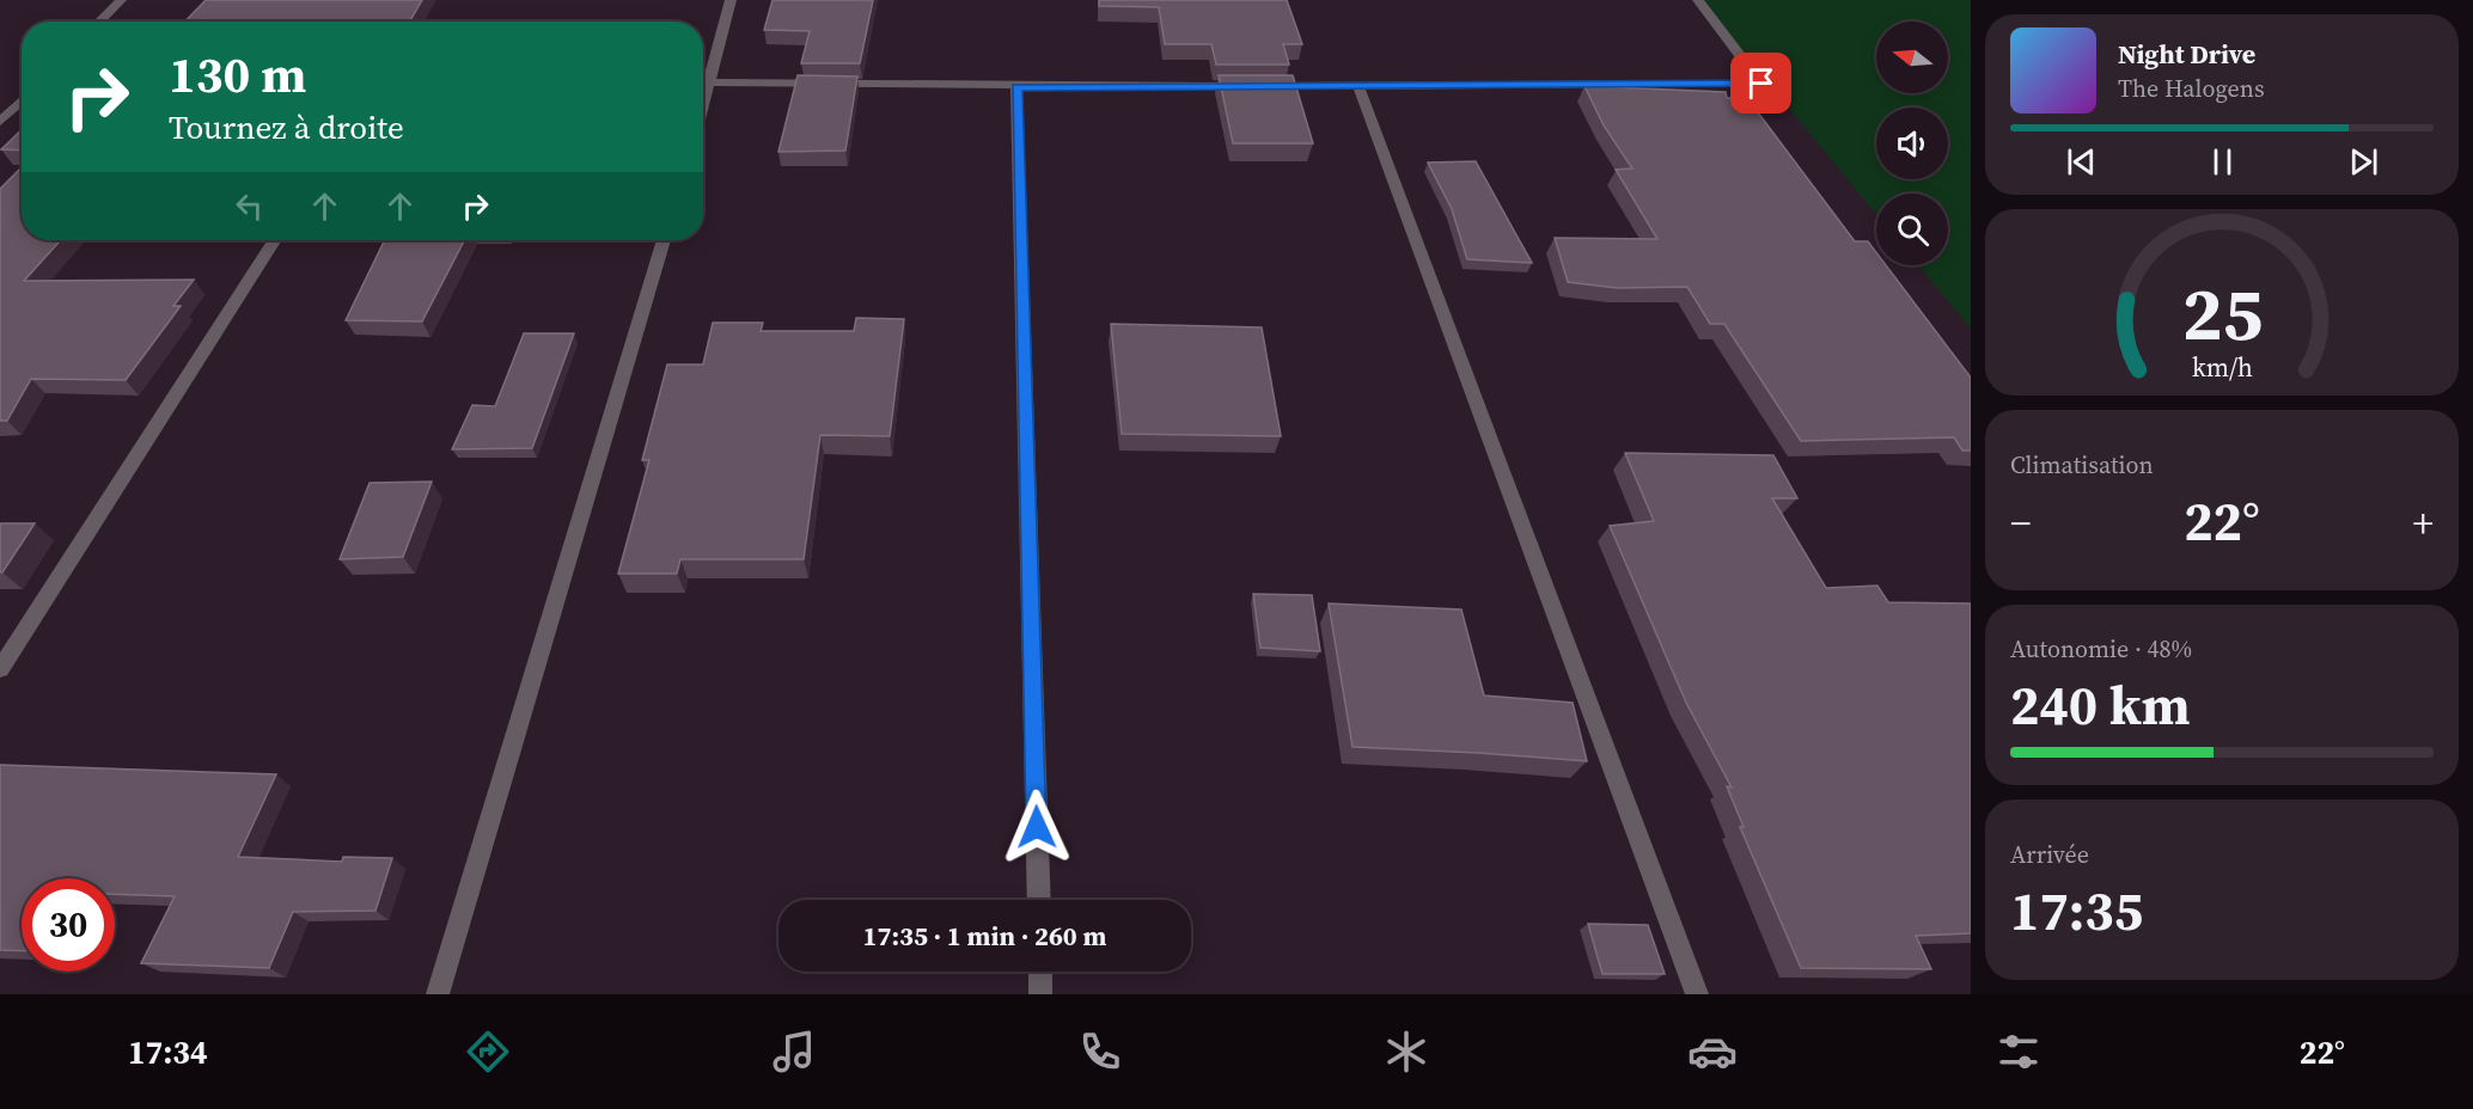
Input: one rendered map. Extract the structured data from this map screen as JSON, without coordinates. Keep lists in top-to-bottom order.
{
  "north": "left",
  "page": {
    "turn": ["130 m", "Tournez à droite"],
    "song": ["Night Drive", "The Halogens"],
    "tile": [
      "Climatisation",
      ["Autonomie · 48%", "240 km"],
      ["Arrivée", "17:35"]
    ],
    "heat": ["−", "22°", "+"],
    "limit": "30",
    "trip": "17:35 · 1 min · 260 m",
    "tabs": ["17:34", "22°"],
    "gauge": ["25", "km/h"]
  }
}
